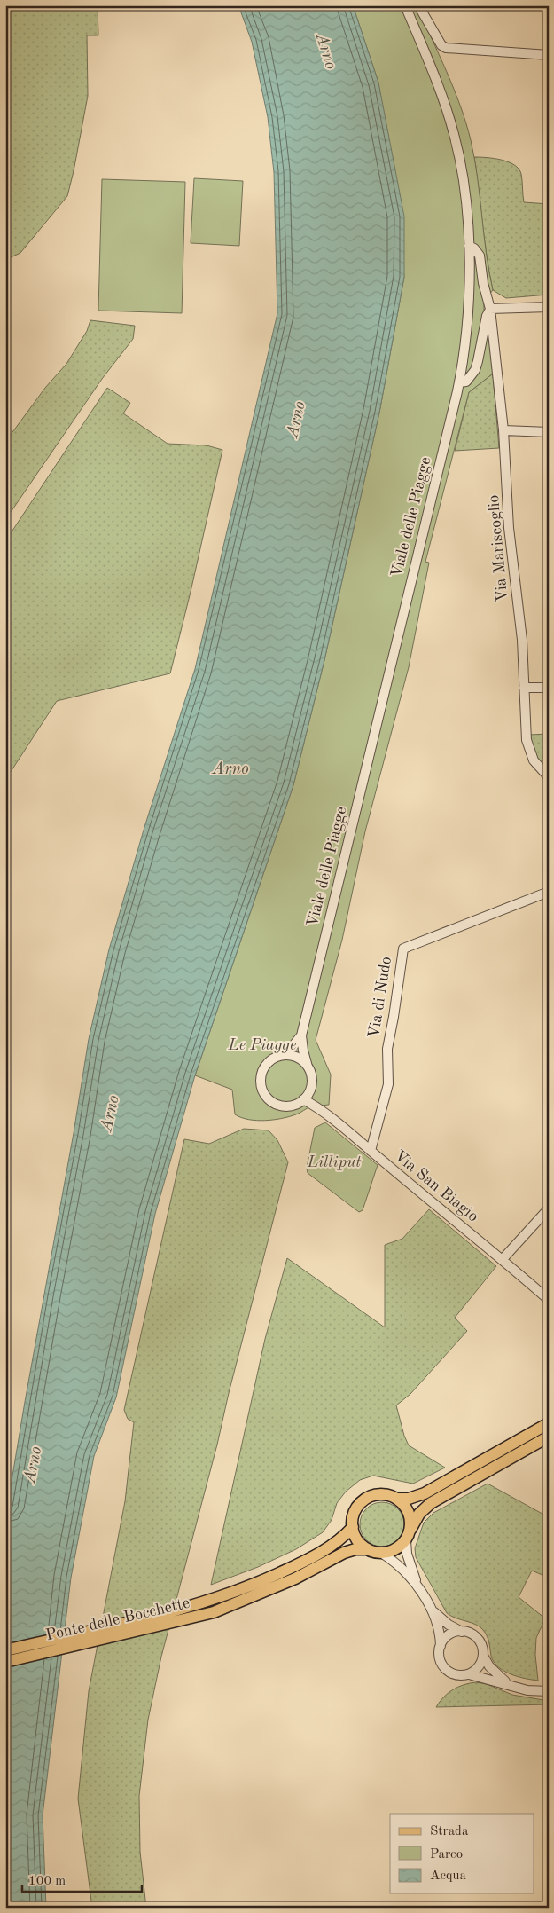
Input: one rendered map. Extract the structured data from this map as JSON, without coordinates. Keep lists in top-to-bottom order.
{
  "streets": {
    "main road": ["Ponte delle Bocchette"],
    "street": [
      "Viale delle Piagge",
      "Via Mariscoglio",
      "Via di Nudo",
      "Via San Biagio"
    ]
  },
  "crossings": [
    ["Viale delle Piagge", "Via Mariscoglio"],
    ["Viale delle Piagge", "Via San Biagio"],
    ["Via di Nudo", "Via San Biagio"]
  ],
  "water": ["Arno"],
  "parks": ["Le Piagge", "Lilliput"],
  "legend": ["Strada", "Parco", "Acqua"],
  "scale_bar": "100 m"
}
